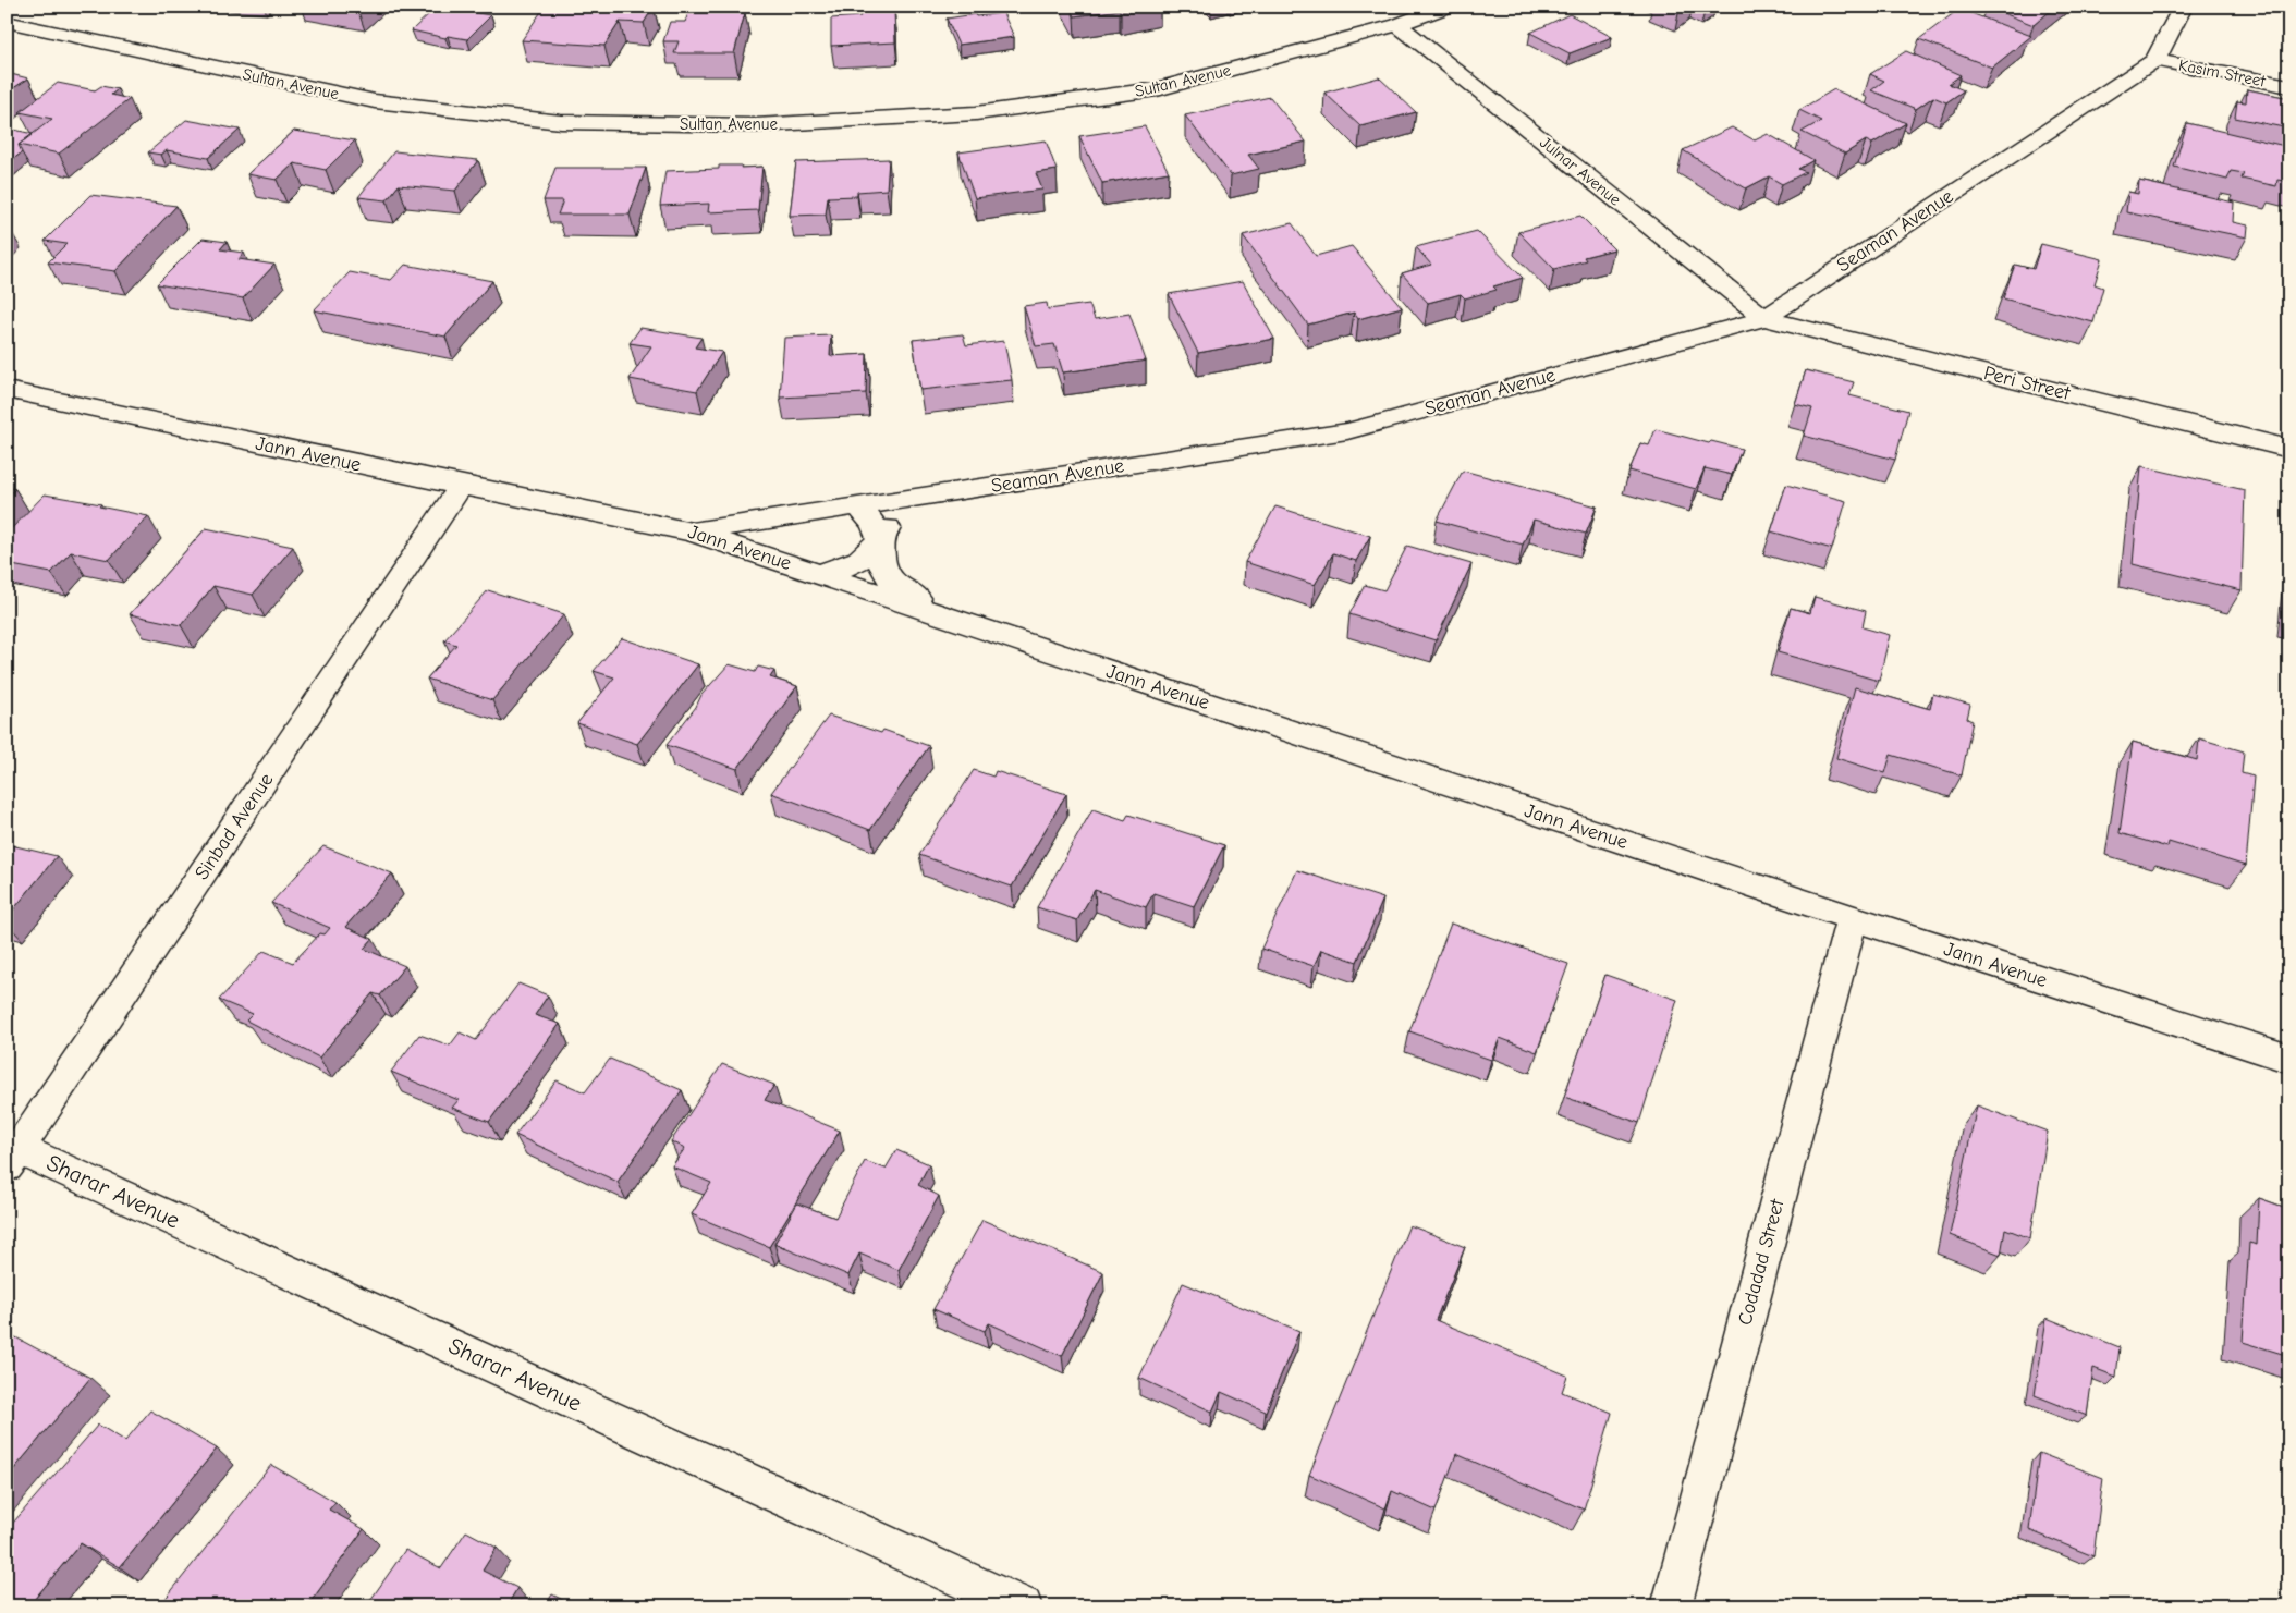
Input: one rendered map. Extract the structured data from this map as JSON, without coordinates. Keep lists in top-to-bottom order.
{
  "streets": {
    "street": [
      "Kasim Street",
      "Sultan Avenue",
      "Julnar Avenue",
      "Seaman Avenue",
      "Peri Street",
      "Jann Avenue",
      "Sinbad Avenue",
      "Sharar Avenue",
      "Codadad Street"
    ]
  },
  "crossings": [
    ["Kasim Street", "Seaman Avenue"],
    ["Sultan Avenue", "Julnar Avenue"],
    ["Julnar Avenue", "Seaman Avenue"],
    ["Julnar Avenue", "Peri Street"],
    ["Seaman Avenue", "Peri Street"],
    ["Seaman Avenue", "Jann Avenue"],
    ["Jann Avenue", "Sinbad Avenue"],
    ["Jann Avenue", "Codadad Street"],
    ["Sinbad Avenue", "Sharar Avenue"]
  ]
}
